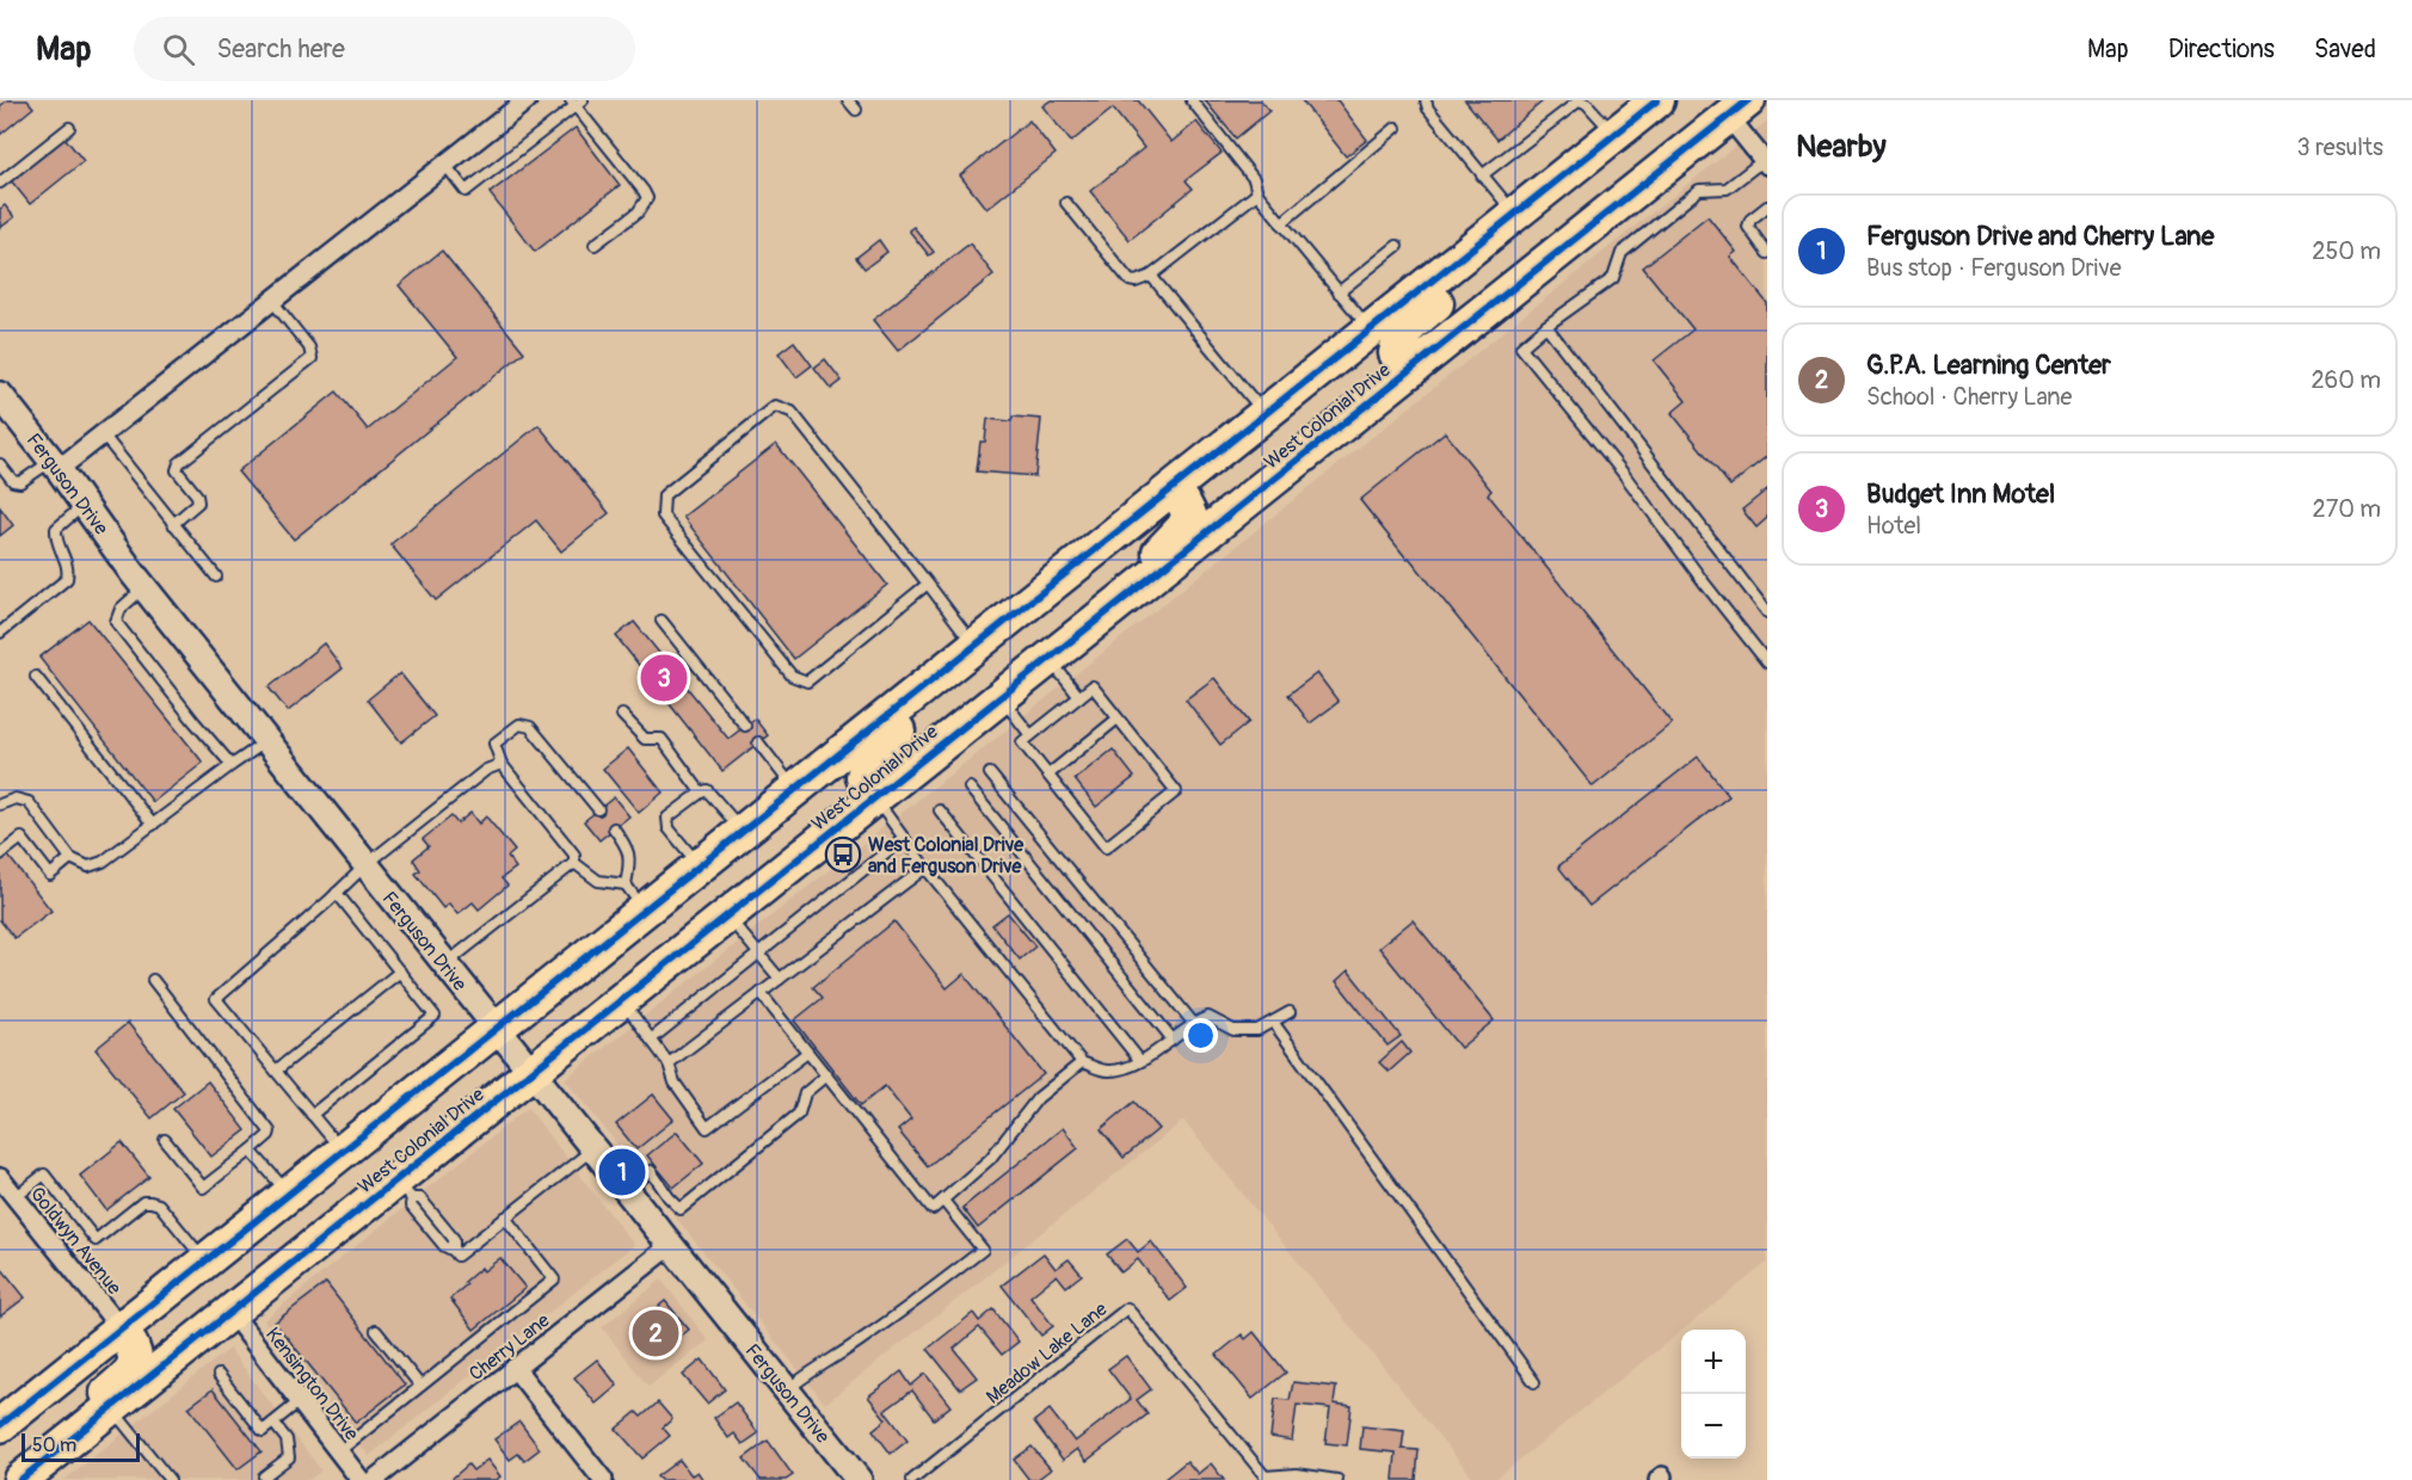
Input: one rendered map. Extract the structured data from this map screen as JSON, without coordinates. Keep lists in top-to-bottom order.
{
  "streets": {
    "highway": ["West Colonial Drive"],
    "street": [
      "Ferguson Drive",
      "Goldwyn Avenue",
      "Cherry Lane",
      "Kensington Drive"
    ],
    "lane": ["Meadow Lake Lane"]
  },
  "crossings": [
    ["West Colonial Drive", "Ferguson Drive"],
    ["West Colonial Drive", "Goldwyn Avenue"],
    ["West Colonial Drive", "Kensington Drive"],
    ["Ferguson Drive", "Cherry Lane"]
  ],
  "places": {
    "bus stop": ["West Colonial Drive and Ferguson Drive"]
  },
  "scale_bar": "50 m",
  "page": {
    "header": "Map",
    "search": "Search here",
    "nav": ["Map", "Directions", "Saved"],
    "heading": ["Nearby", "3 results"],
    "list": [
      {
        "mark": "1",
        "name": "Ferguson Drive and Cherry Lane",
        "note": "Bus stop · Ferguson Drive",
        "value": "250 m"
      },
      {
        "mark": "2",
        "name": "G.P.A. Learning Center",
        "note": "School · Cherry Lane",
        "value": "260 m"
      },
      {
        "mark": "3",
        "name": "Budget Inn Motel",
        "note": "Hotel",
        "value": "270 m"
      }
    ],
    "pins": ["3", "1", "2"],
    "map_buttons": ["+", "−"],
    "scale": "50 m"
  }
}
